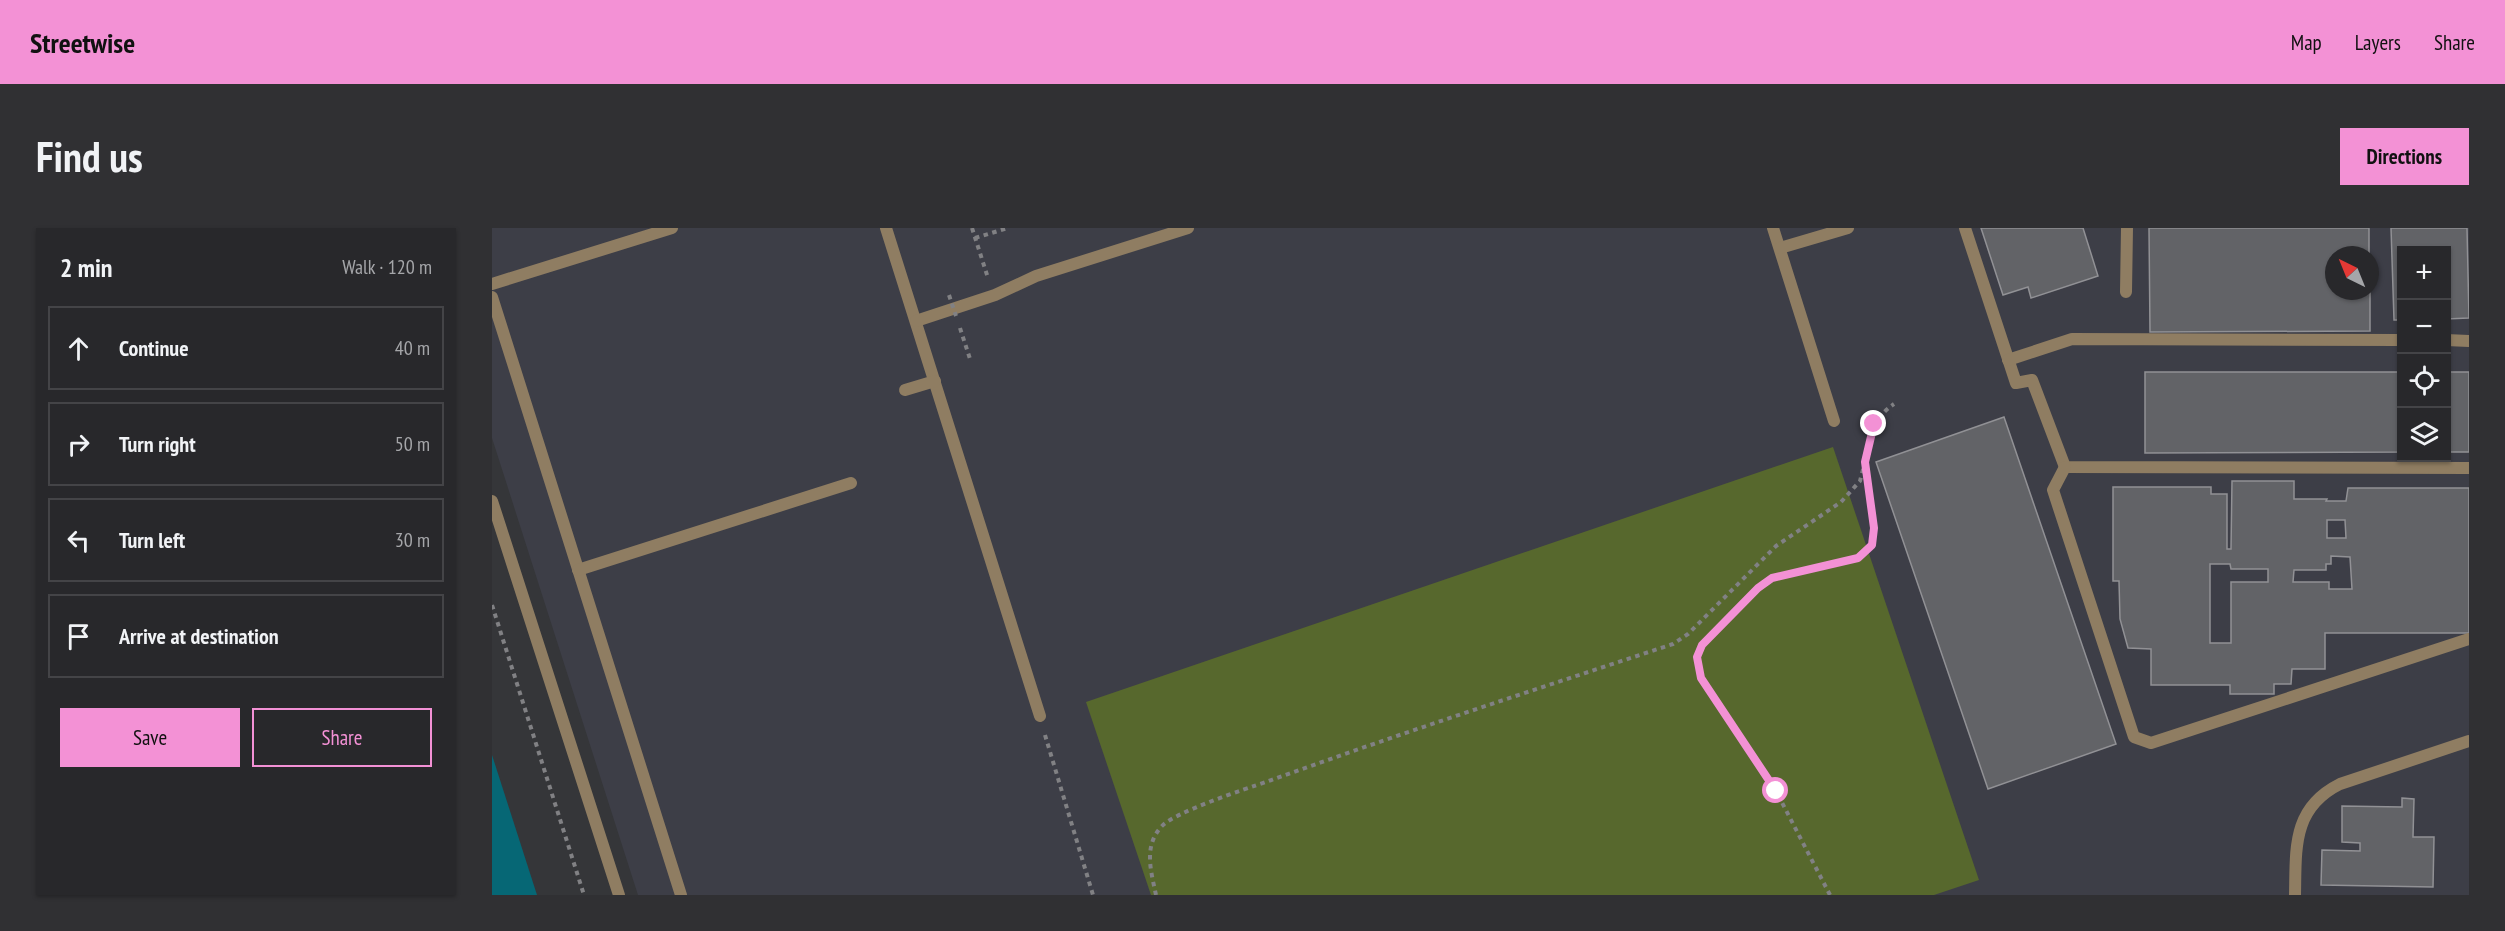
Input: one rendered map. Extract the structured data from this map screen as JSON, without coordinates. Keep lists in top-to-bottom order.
{
  "north": "top left",
  "page": {
    "header": "Streetwise",
    "nav": ["Map", "Layers", "Share"],
    "buttons": [
      "Directions",
      ["Save", "Share"]
    ],
    "title": "Find us",
    "heading": ["2 min", "Walk · 120 m"],
    "map_buttons": ["+", "−"],
    "list": [
      ["Continue", "40 m"],
      ["Turn right", "50 m"],
      ["Turn left", "30 m"],
      "Arrive at destination"
    ]
  }
}
